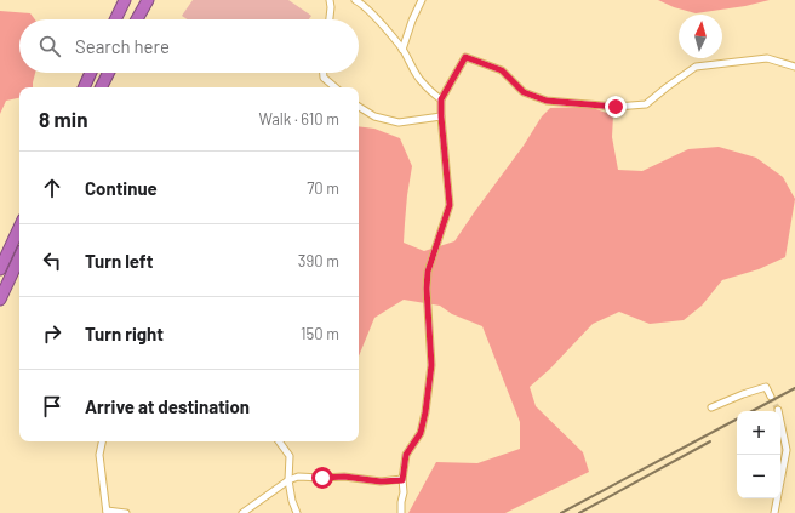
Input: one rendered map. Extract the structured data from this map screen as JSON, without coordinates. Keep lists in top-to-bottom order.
{
  "north": "top",
  "page": {
    "search": "Search here",
    "heading": ["8 min", "Walk · 610 m"],
    "list": [
      ["Continue", "70 m"],
      ["Turn left", "390 m"],
      ["Turn right", "150 m"],
      "Arrive at destination"
    ],
    "map_buttons": ["+", "−"]
  }
}
